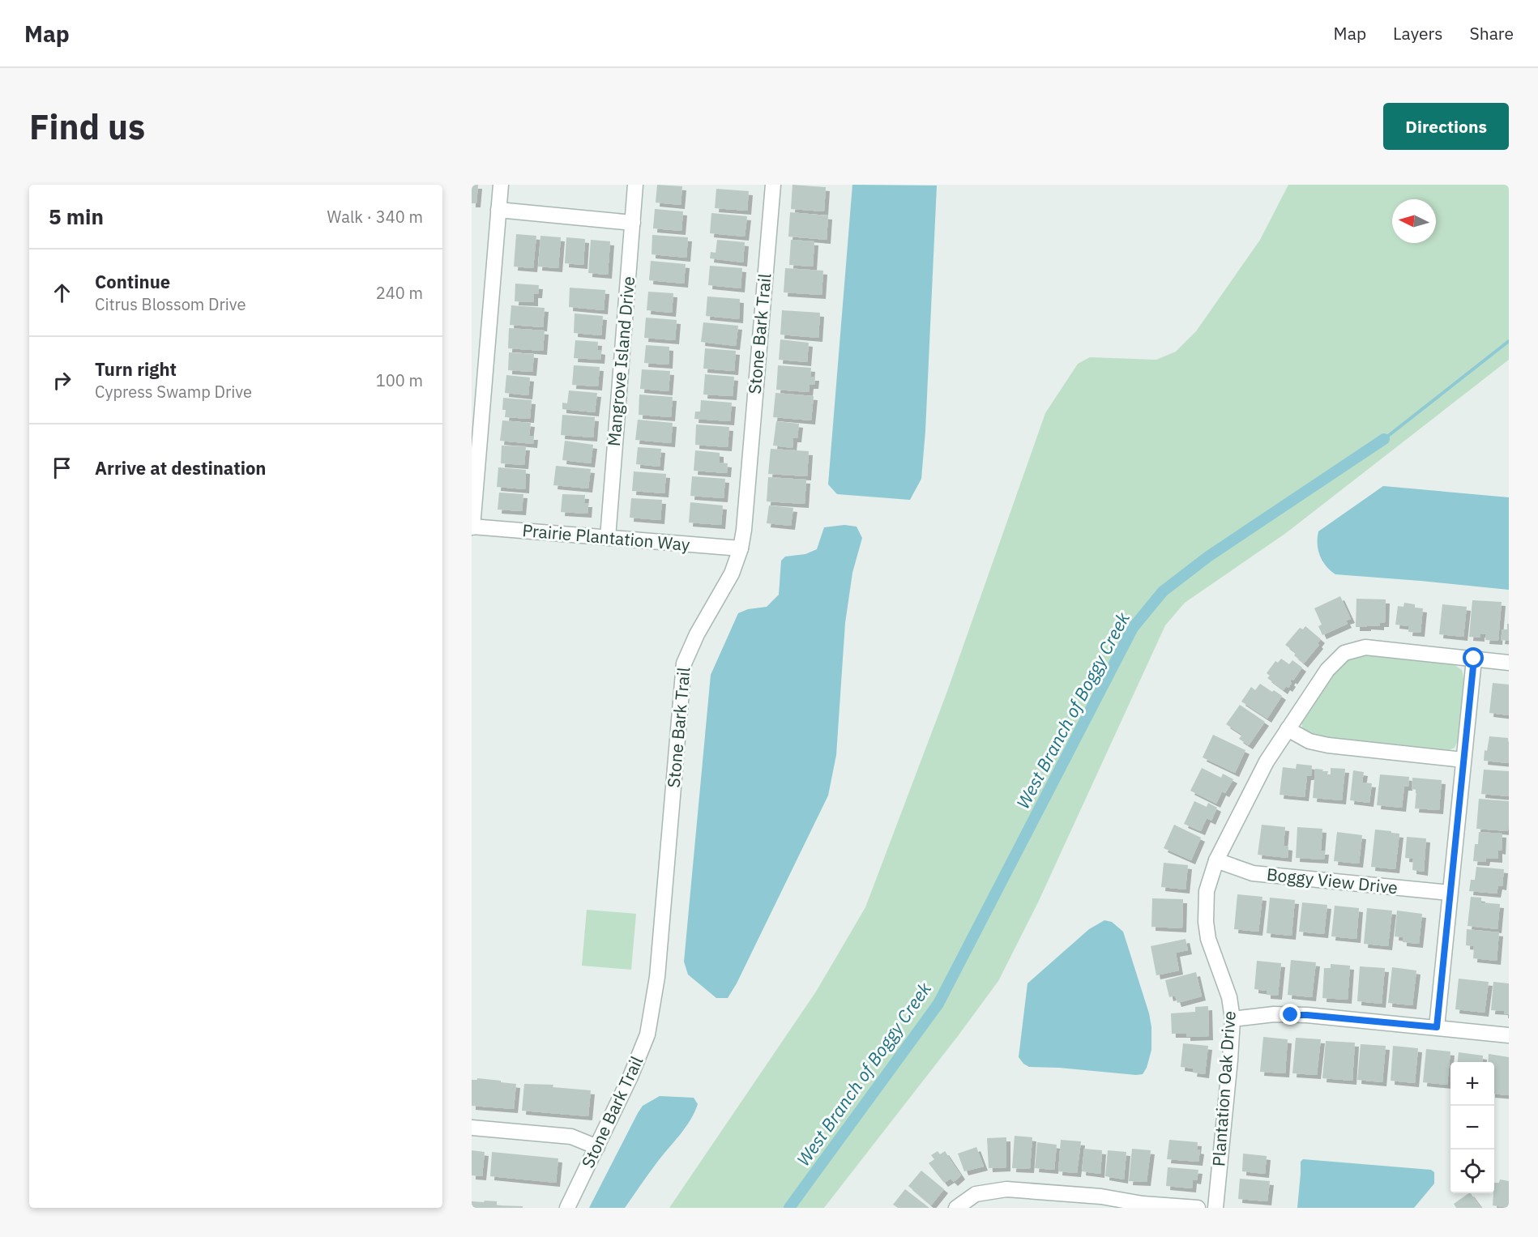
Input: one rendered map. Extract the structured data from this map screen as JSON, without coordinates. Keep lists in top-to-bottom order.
{
  "streets": {
    "street": [
      "Stone Bark Trail",
      "Mangrove Island Drive",
      "Prairie Plantation Way",
      "Boggy View Drive",
      "Plantation Oak Drive"
    ]
  },
  "crossings": [
    ["Stone Bark Trail", "Prairie Plantation Way"],
    ["Mangrove Island Drive", "Prairie Plantation Way"],
    ["Boggy View Drive", "Plantation Oak Drive"]
  ],
  "water": ["West Branch of Boggy Creek"],
  "north": "left",
  "page": {
    "header": "Map",
    "nav": ["Map", "Layers", "Share"],
    "buttons": "Directions",
    "title": "Find us",
    "heading": ["5 min", "Walk · 340 m"],
    "list": [
      ["Continue", "Citrus Blossom Drive", "240 m"],
      ["Turn right", "Cypress Swamp Drive", "100 m"],
      "Arrive at destination"
    ],
    "map_buttons": ["+", "−"]
  }
}
